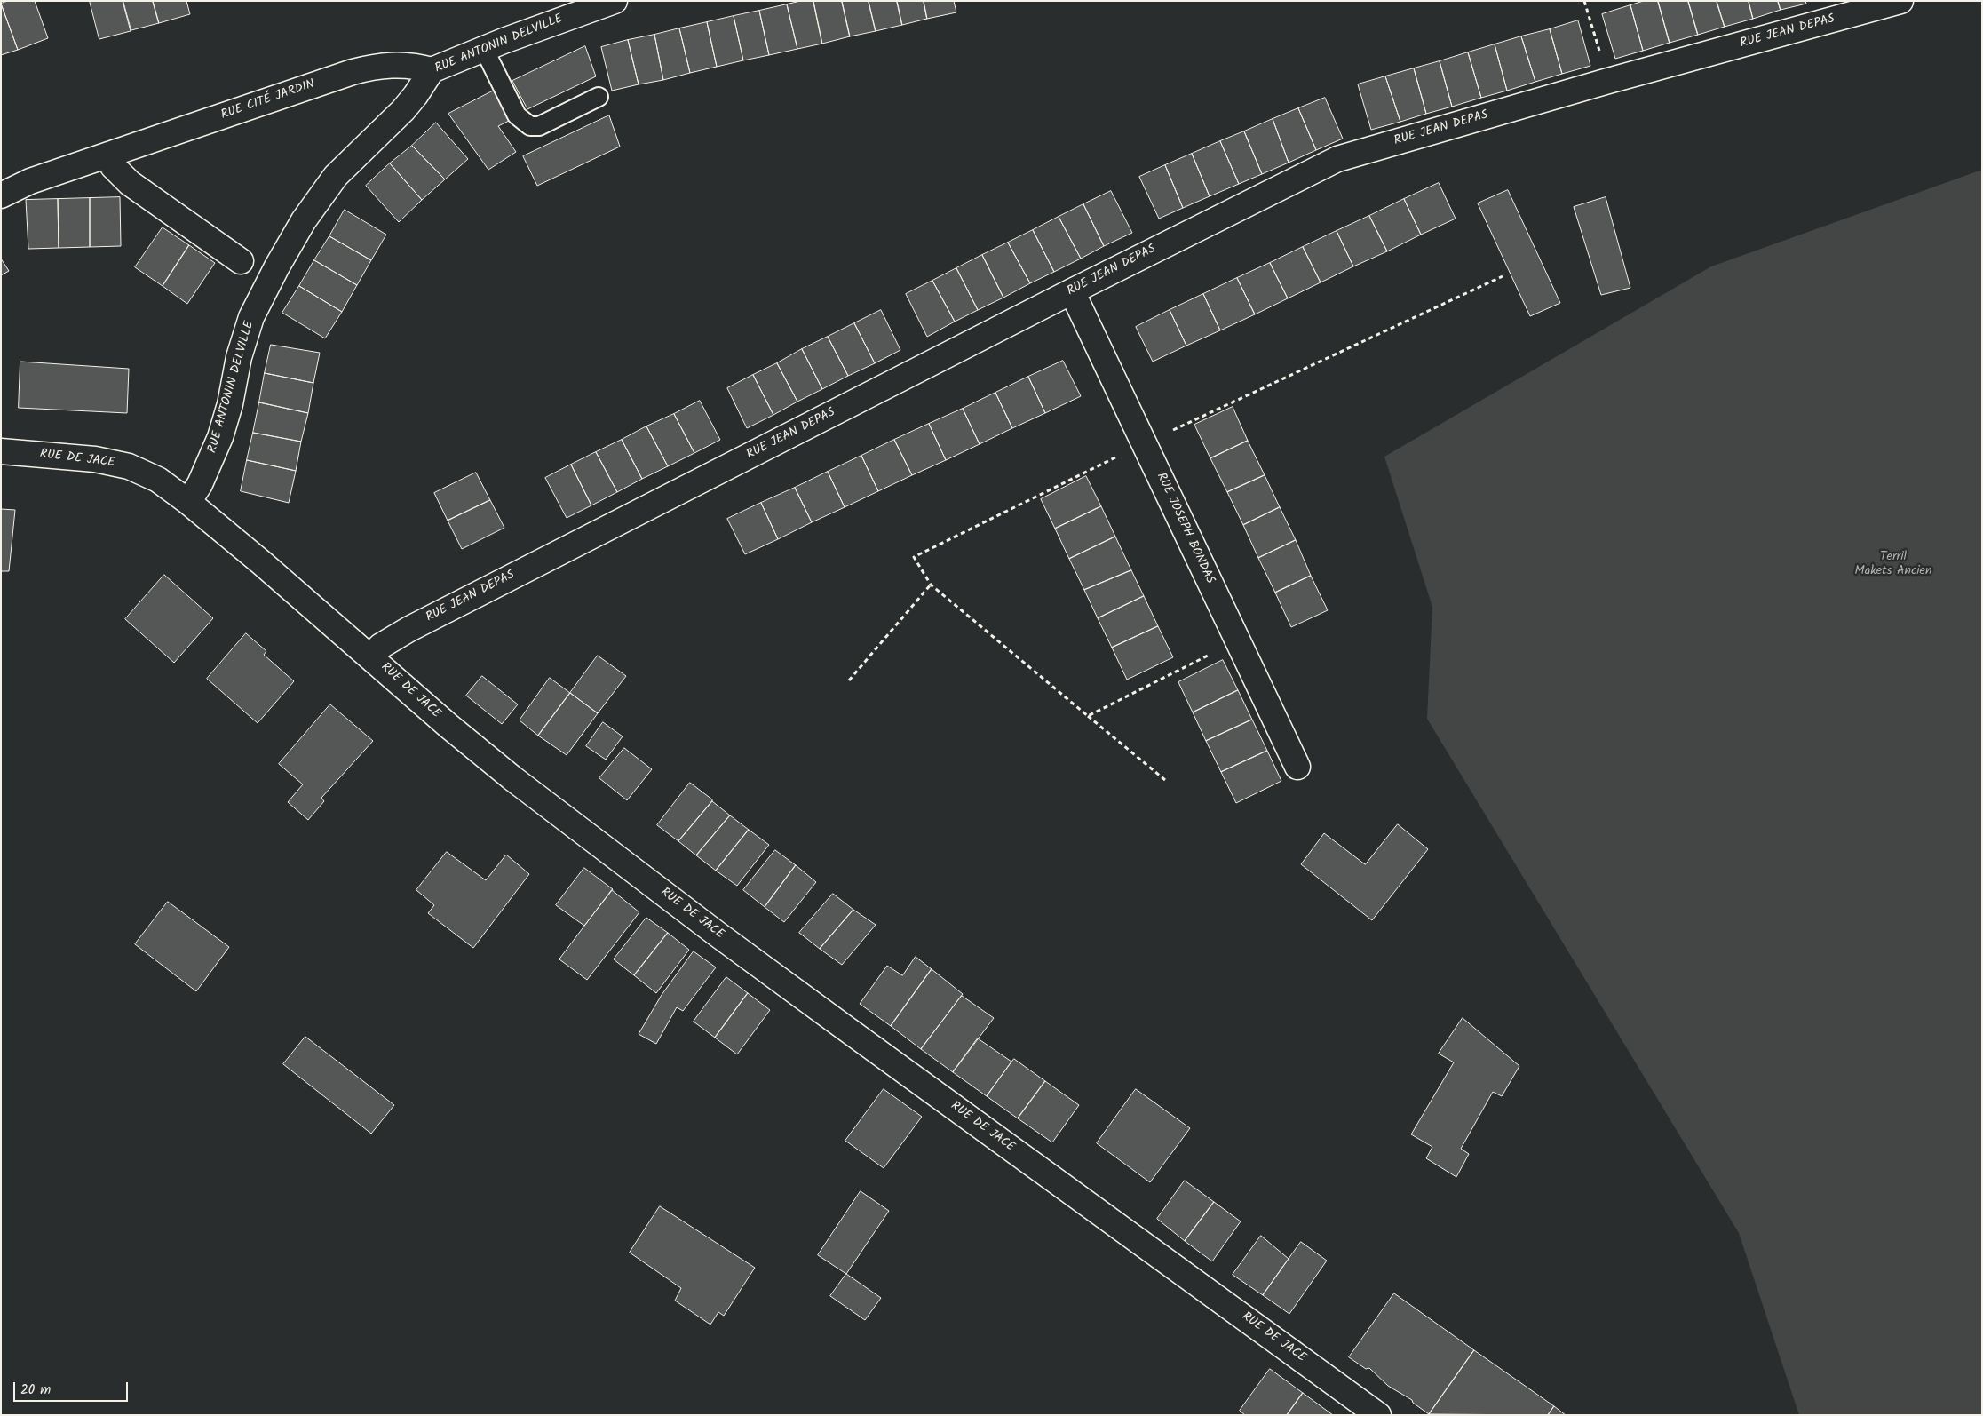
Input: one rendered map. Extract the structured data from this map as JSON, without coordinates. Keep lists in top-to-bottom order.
{
  "streets": {
    "street": [
      "RUE JEAN DEPAS",
      "RUE ANTONIN DELVILLE",
      "RUE CITÉ JARDIN",
      "RUE DE JACE",
      "RUE JOSEPH BONDAS"
    ]
  },
  "crossings": [
    ["RUE JEAN DEPAS", "RUE DE JACE"],
    ["RUE JEAN DEPAS", "RUE JOSEPH BONDAS"],
    ["RUE ANTONIN DELVILLE", "RUE CITÉ JARDIN"],
    ["RUE ANTONIN DELVILLE", "RUE DE JACE"]
  ],
  "parks": ["Terril Makets Ancien"],
  "scale_bar": "20 m"
}
